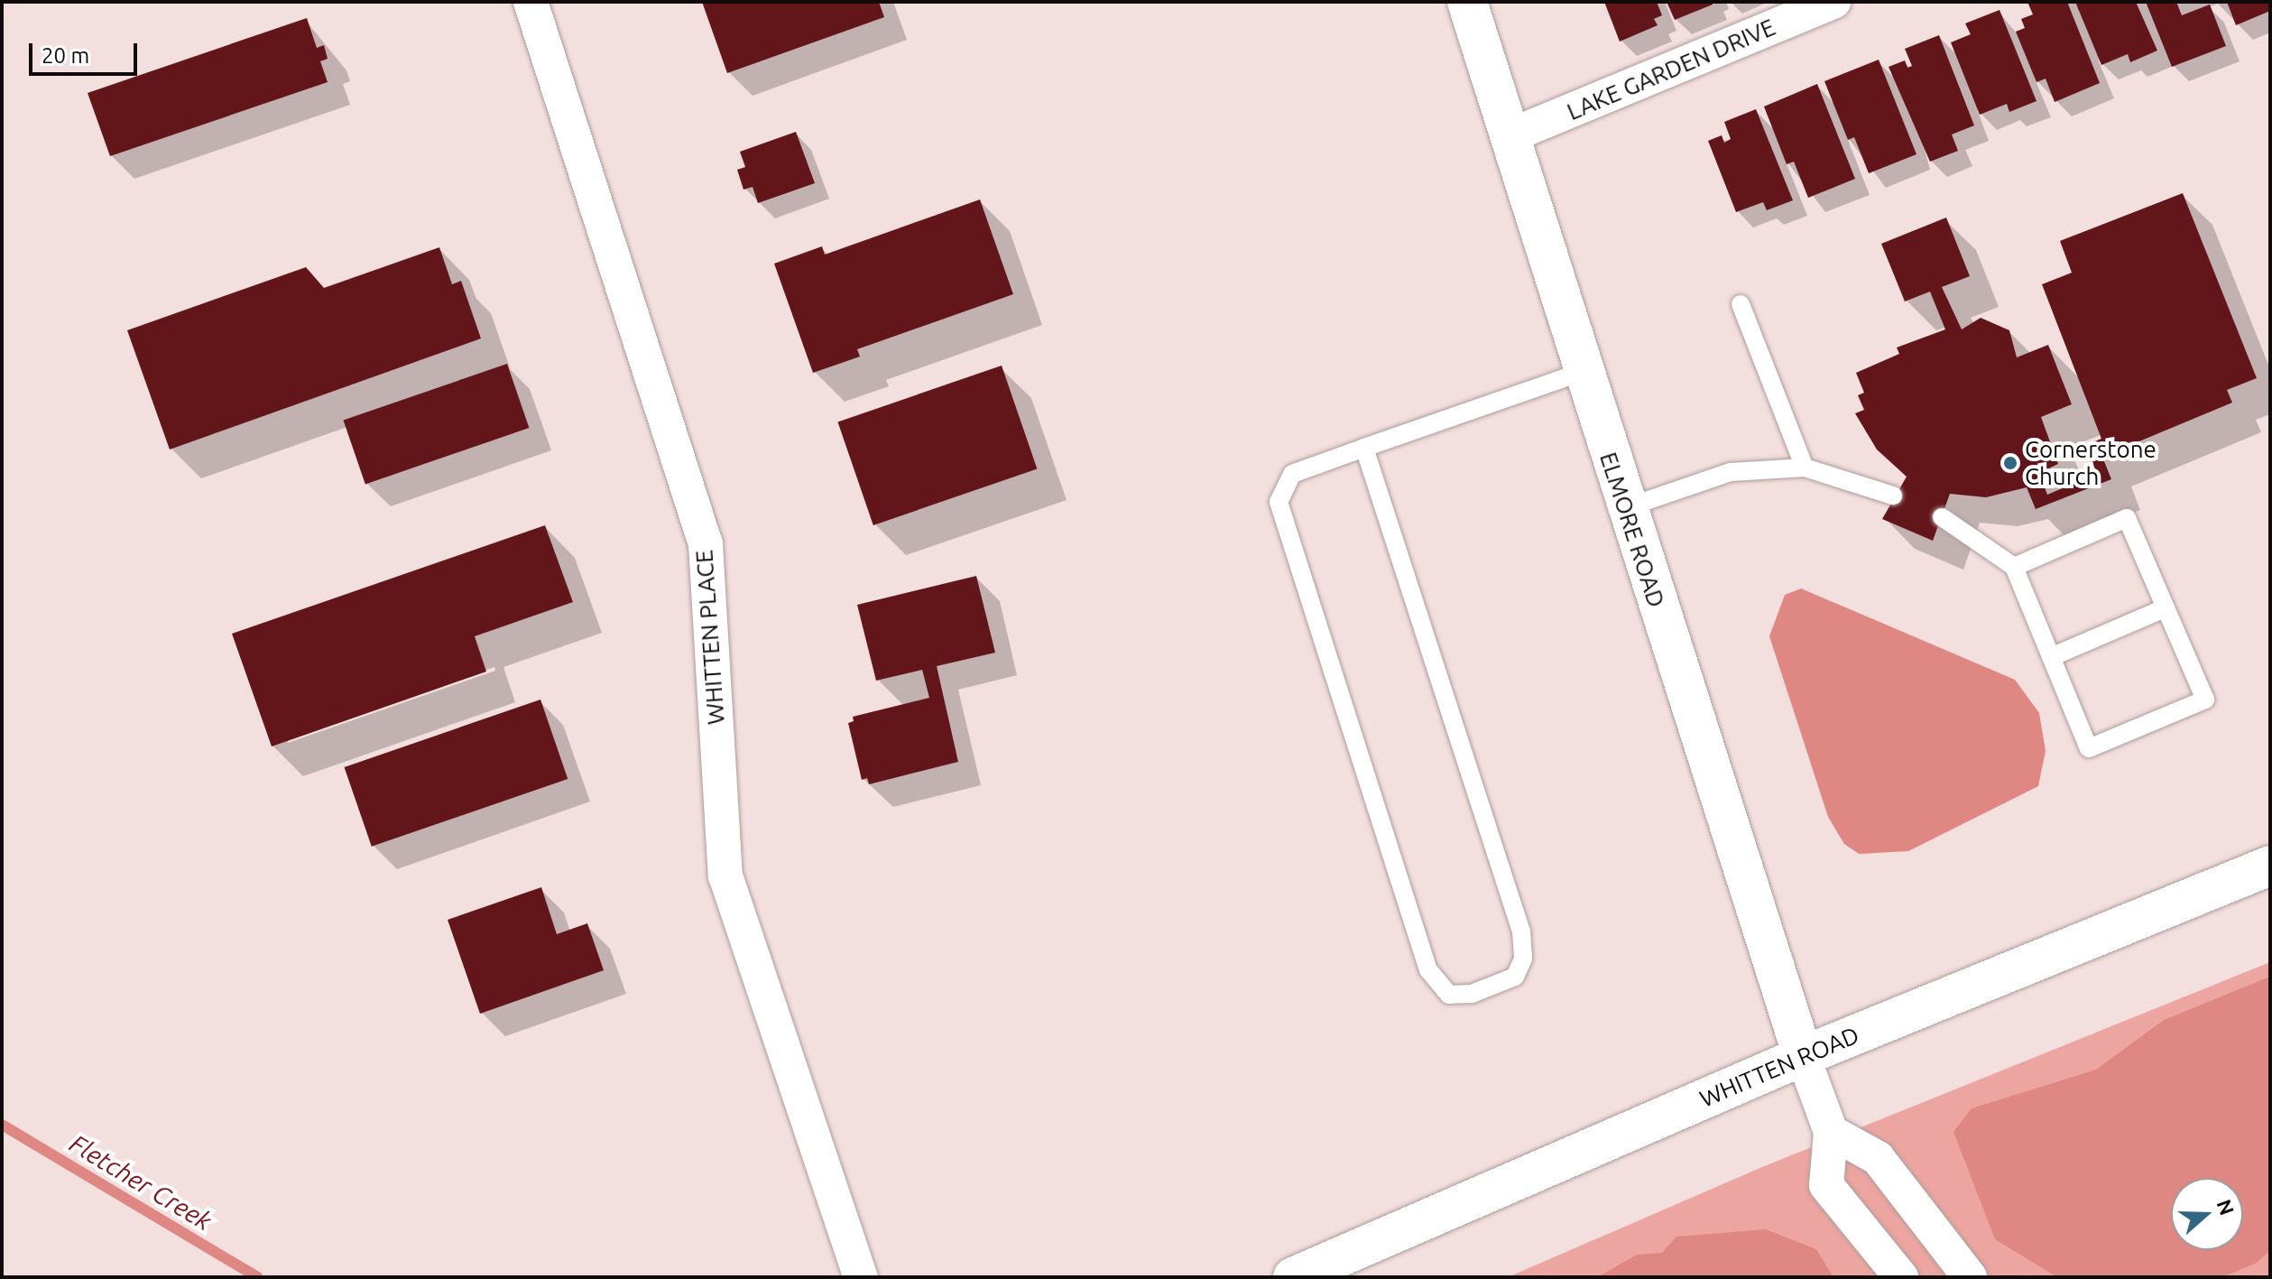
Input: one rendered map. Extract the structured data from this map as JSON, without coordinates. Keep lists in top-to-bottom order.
{
  "streets": {
    "street": [
      "LAKE GARDEN DRIVE",
      "ELMORE ROAD",
      "WHITTEN PLACE",
      "WHITTEN ROAD"
    ]
  },
  "crossings": [
    ["LAKE GARDEN DRIVE", "ELMORE ROAD"],
    ["ELMORE ROAD", "WHITTEN ROAD"]
  ],
  "water": ["Fletcher Creek"],
  "places": ["Cornerstone Church"],
  "scale_bar": "20 m",
  "north": "right"
}
